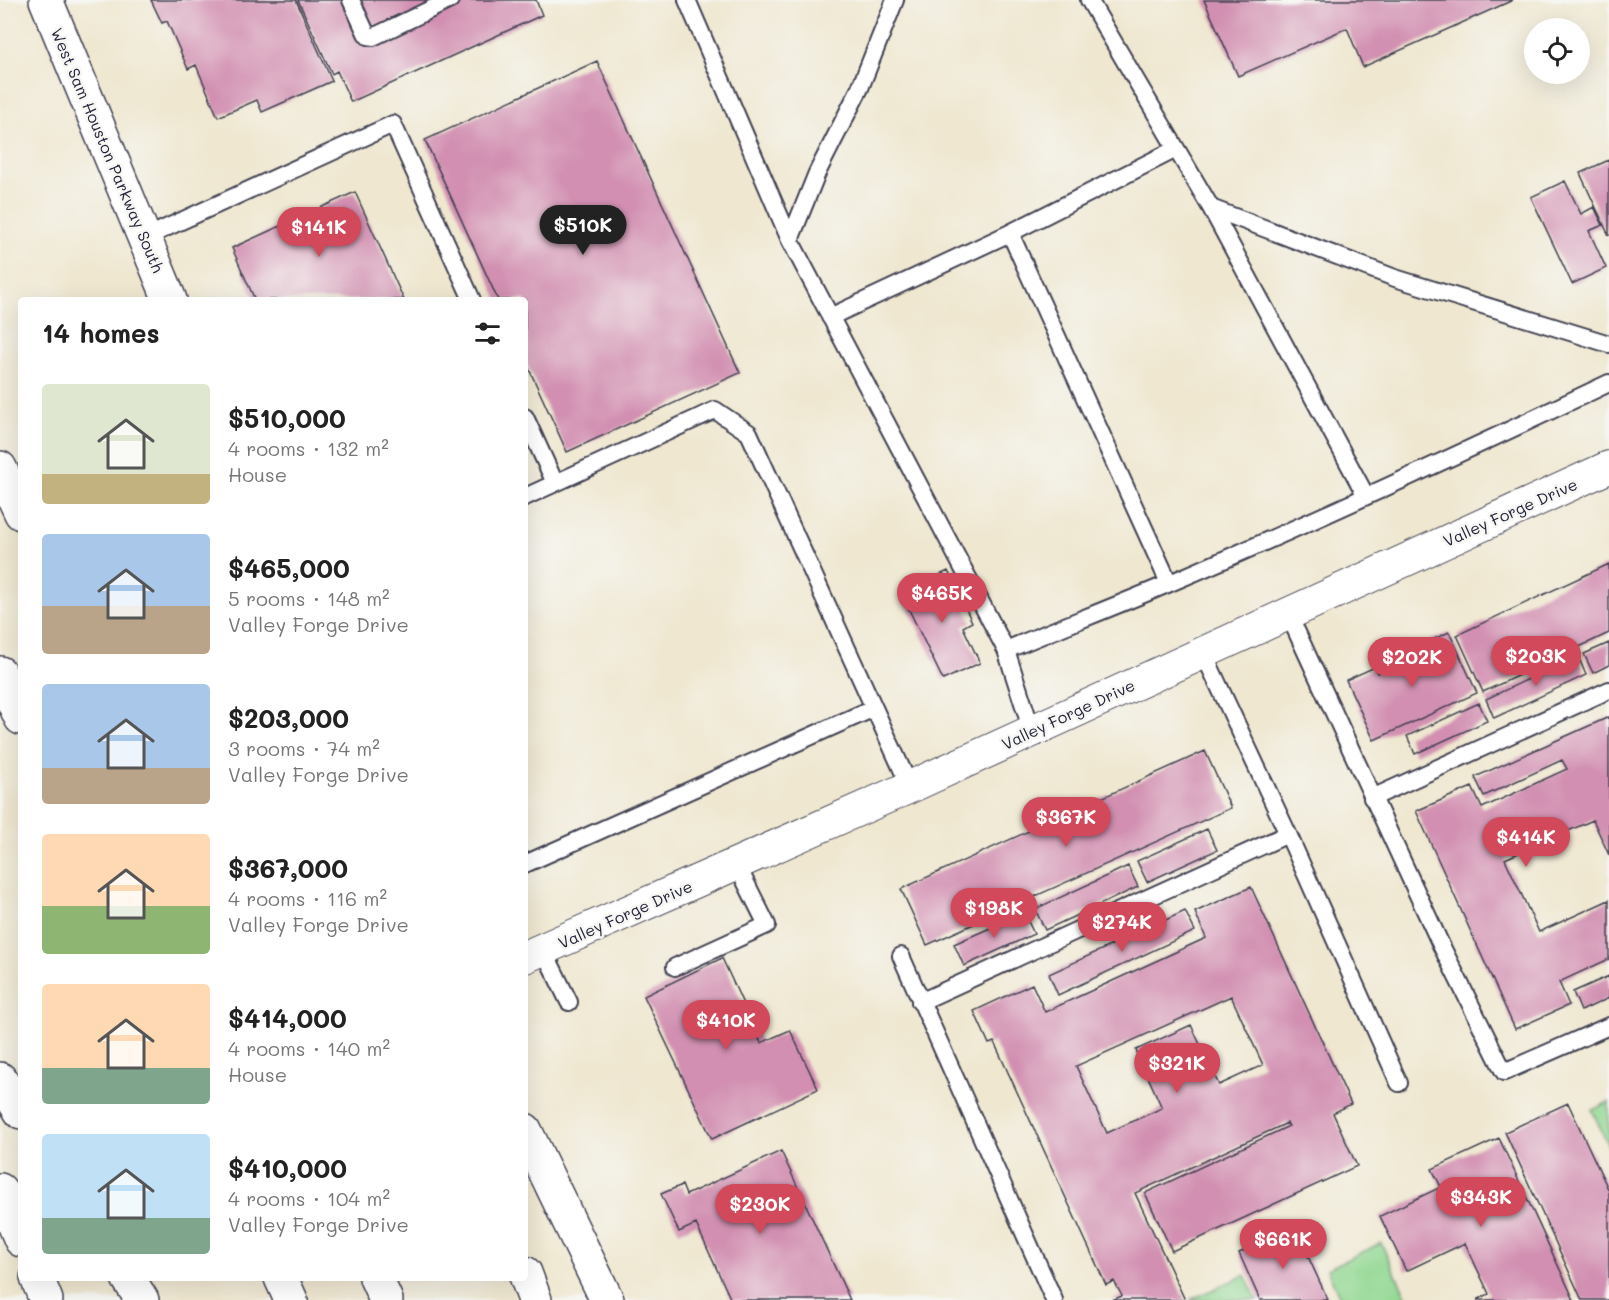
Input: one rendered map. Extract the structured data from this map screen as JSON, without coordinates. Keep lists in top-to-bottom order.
{
  "streets": {
    "main road": ["West Sam Houston Parkway South"],
    "street": ["Valley Forge Drive"]
  },
  "page": {
    "price": [
      "$510K",
      "$141K",
      "$465K",
      "$203K",
      "$202K",
      "$367K",
      "$414K",
      "$198K",
      "$274K",
      "$410K",
      "$321K",
      "$343K",
      "$230K",
      "$661K"
    ],
    "heading": "14 homes",
    "list": [
      {
        "name": "$510,000",
        "note": "4 rooms · 132 m² · House"
      },
      {
        "name": "$465,000",
        "note": "5 rooms · 148 m² · Valley Forge Drive"
      },
      {
        "name": "$203,000",
        "note": "3 rooms · 74 m² · Valley Forge Drive"
      },
      {
        "name": "$367,000",
        "note": "4 rooms · 116 m² · Valley Forge Drive"
      },
      {
        "name": "$414,000",
        "note": "4 rooms · 140 m² · House"
      },
      {
        "name": "$410,000",
        "note": "4 rooms · 104 m² · Valley Forge Drive"
      }
    ]
  }
}
